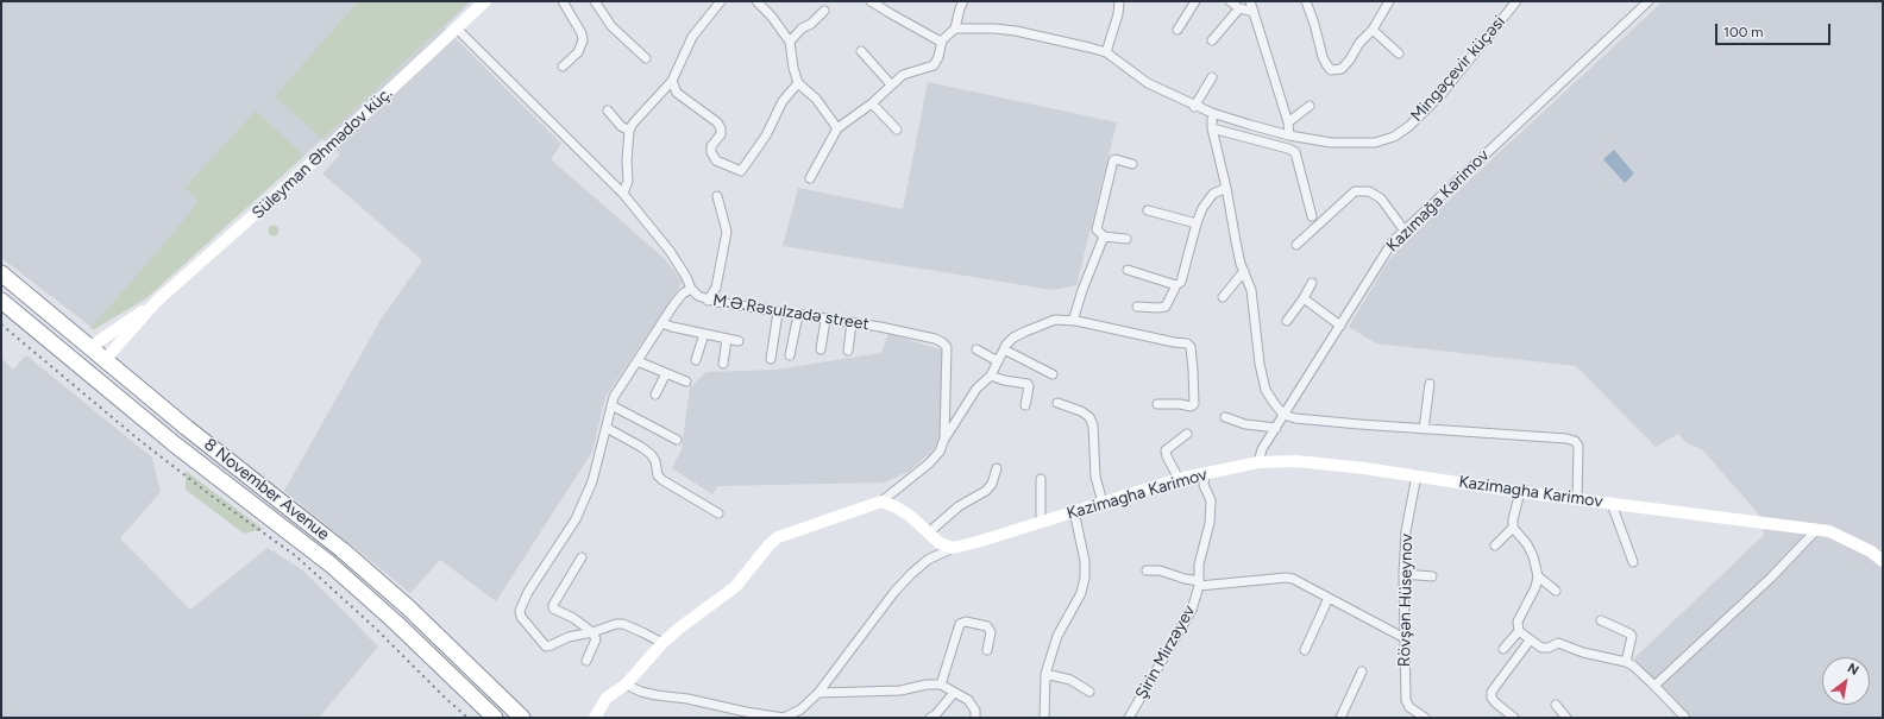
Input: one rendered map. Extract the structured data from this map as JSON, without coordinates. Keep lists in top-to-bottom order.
{
  "streets": {
    "highway": ["8 November Avenue"],
    "street": [
      "Mingəçevir küçəsi",
      "Süleyman Əhmədov küç.",
      "Kazımağa Kərimov",
      "M.Ə.Rəsulzadə street",
      "Kazimagha Karimov",
      "Rövşən Hüseynov",
      "Şirin Mirzəyev"
    ]
  },
  "crossings": [
    ["Süleyman Əhmədov küç.", "M.Ə.Rəsulzadə street"],
    ["Kazımağa Kərimov", "Kazimagha Karimov"],
    ["Kazimagha Karimov", "Rövşən Hüseynov"],
    ["Kazimagha Karimov", "Şirin Mirzəyev"]
  ],
  "scale_bar": "100 m",
  "north": "top right"
}
